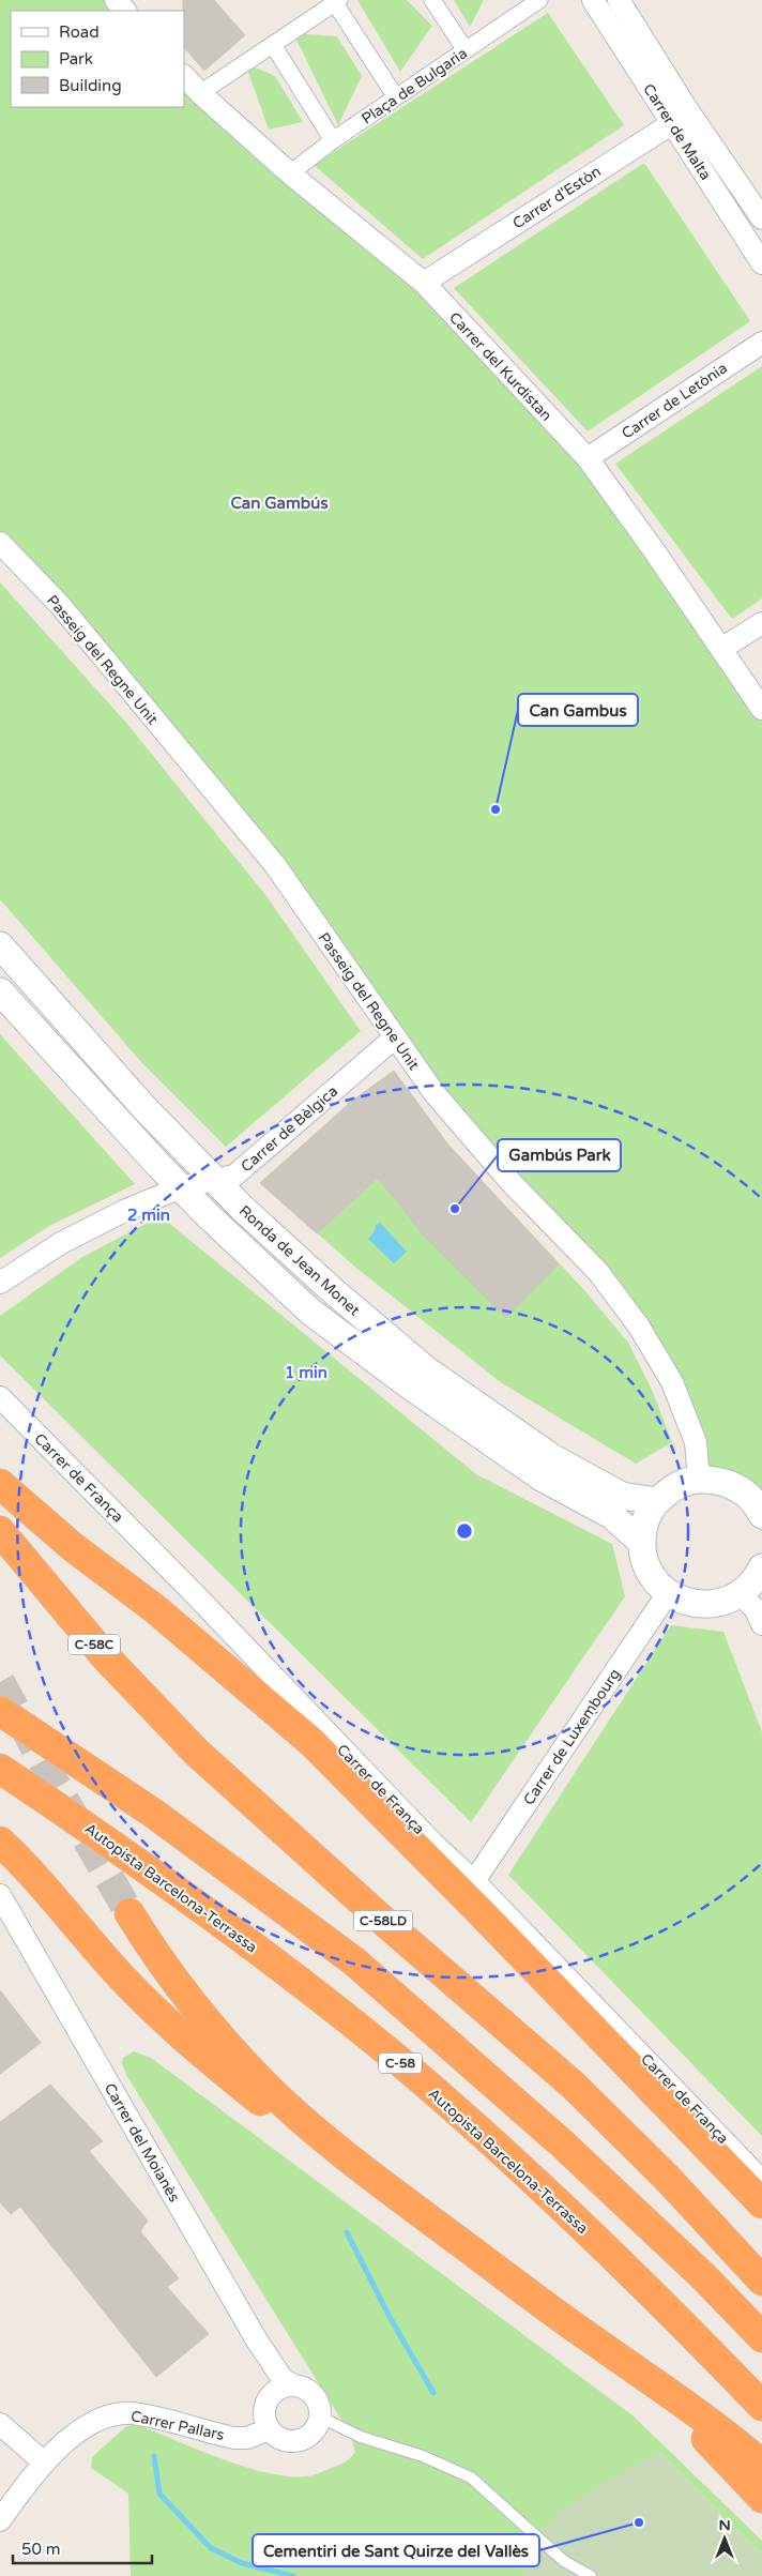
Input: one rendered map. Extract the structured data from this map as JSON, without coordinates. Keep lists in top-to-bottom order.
{
  "streets": {
    "highway": [
      "C-58C",
      "Autopista Barcelona-Terrassa",
      "C-58LD",
      "C-58"
    ],
    "street": [
      "Plaça de Bulgaria",
      "Carrer de Malta",
      "Carrer d'Estòn",
      "Carrer del Kurdistan",
      "Carrer de Letònia",
      "Passeig del Regne Unit",
      "Carrer de Bèlgica",
      "Ronda de Jean Monet",
      "Carrer de França",
      "Carrer de Luxembourg",
      "Carrer del Moianès",
      "Carrer Pallars"
    ]
  },
  "crossings": [
    ["Plaça de Bulgaria", "Carrer del Kurdistan"],
    ["Carrer de Malta", "Carrer d'Estòn"],
    ["Carrer d'Estòn", "Carrer del Kurdistan"],
    ["Carrer del Kurdistan", "Carrer de Letònia"],
    ["Passeig del Regne Unit", "Carrer de Bèlgica"],
    ["Carrer de Bèlgica", "Ronda de Jean Monet"],
    ["Carrer de França", "Carrer de Luxembourg"],
    ["C-58C", "C-58LD"],
    ["Carrer del Moianès", "Carrer Pallars"]
  ],
  "districts": ["Can Gambús"],
  "places": ["Can Gambus", "Gambús Park", "Cementiri de Sant Quirze del Vallès"],
  "legend": ["Road", "Park", "Building"],
  "scale_bar": "50 m",
  "north": "top",
  "rings": ["2 min", "1 min"]
}
